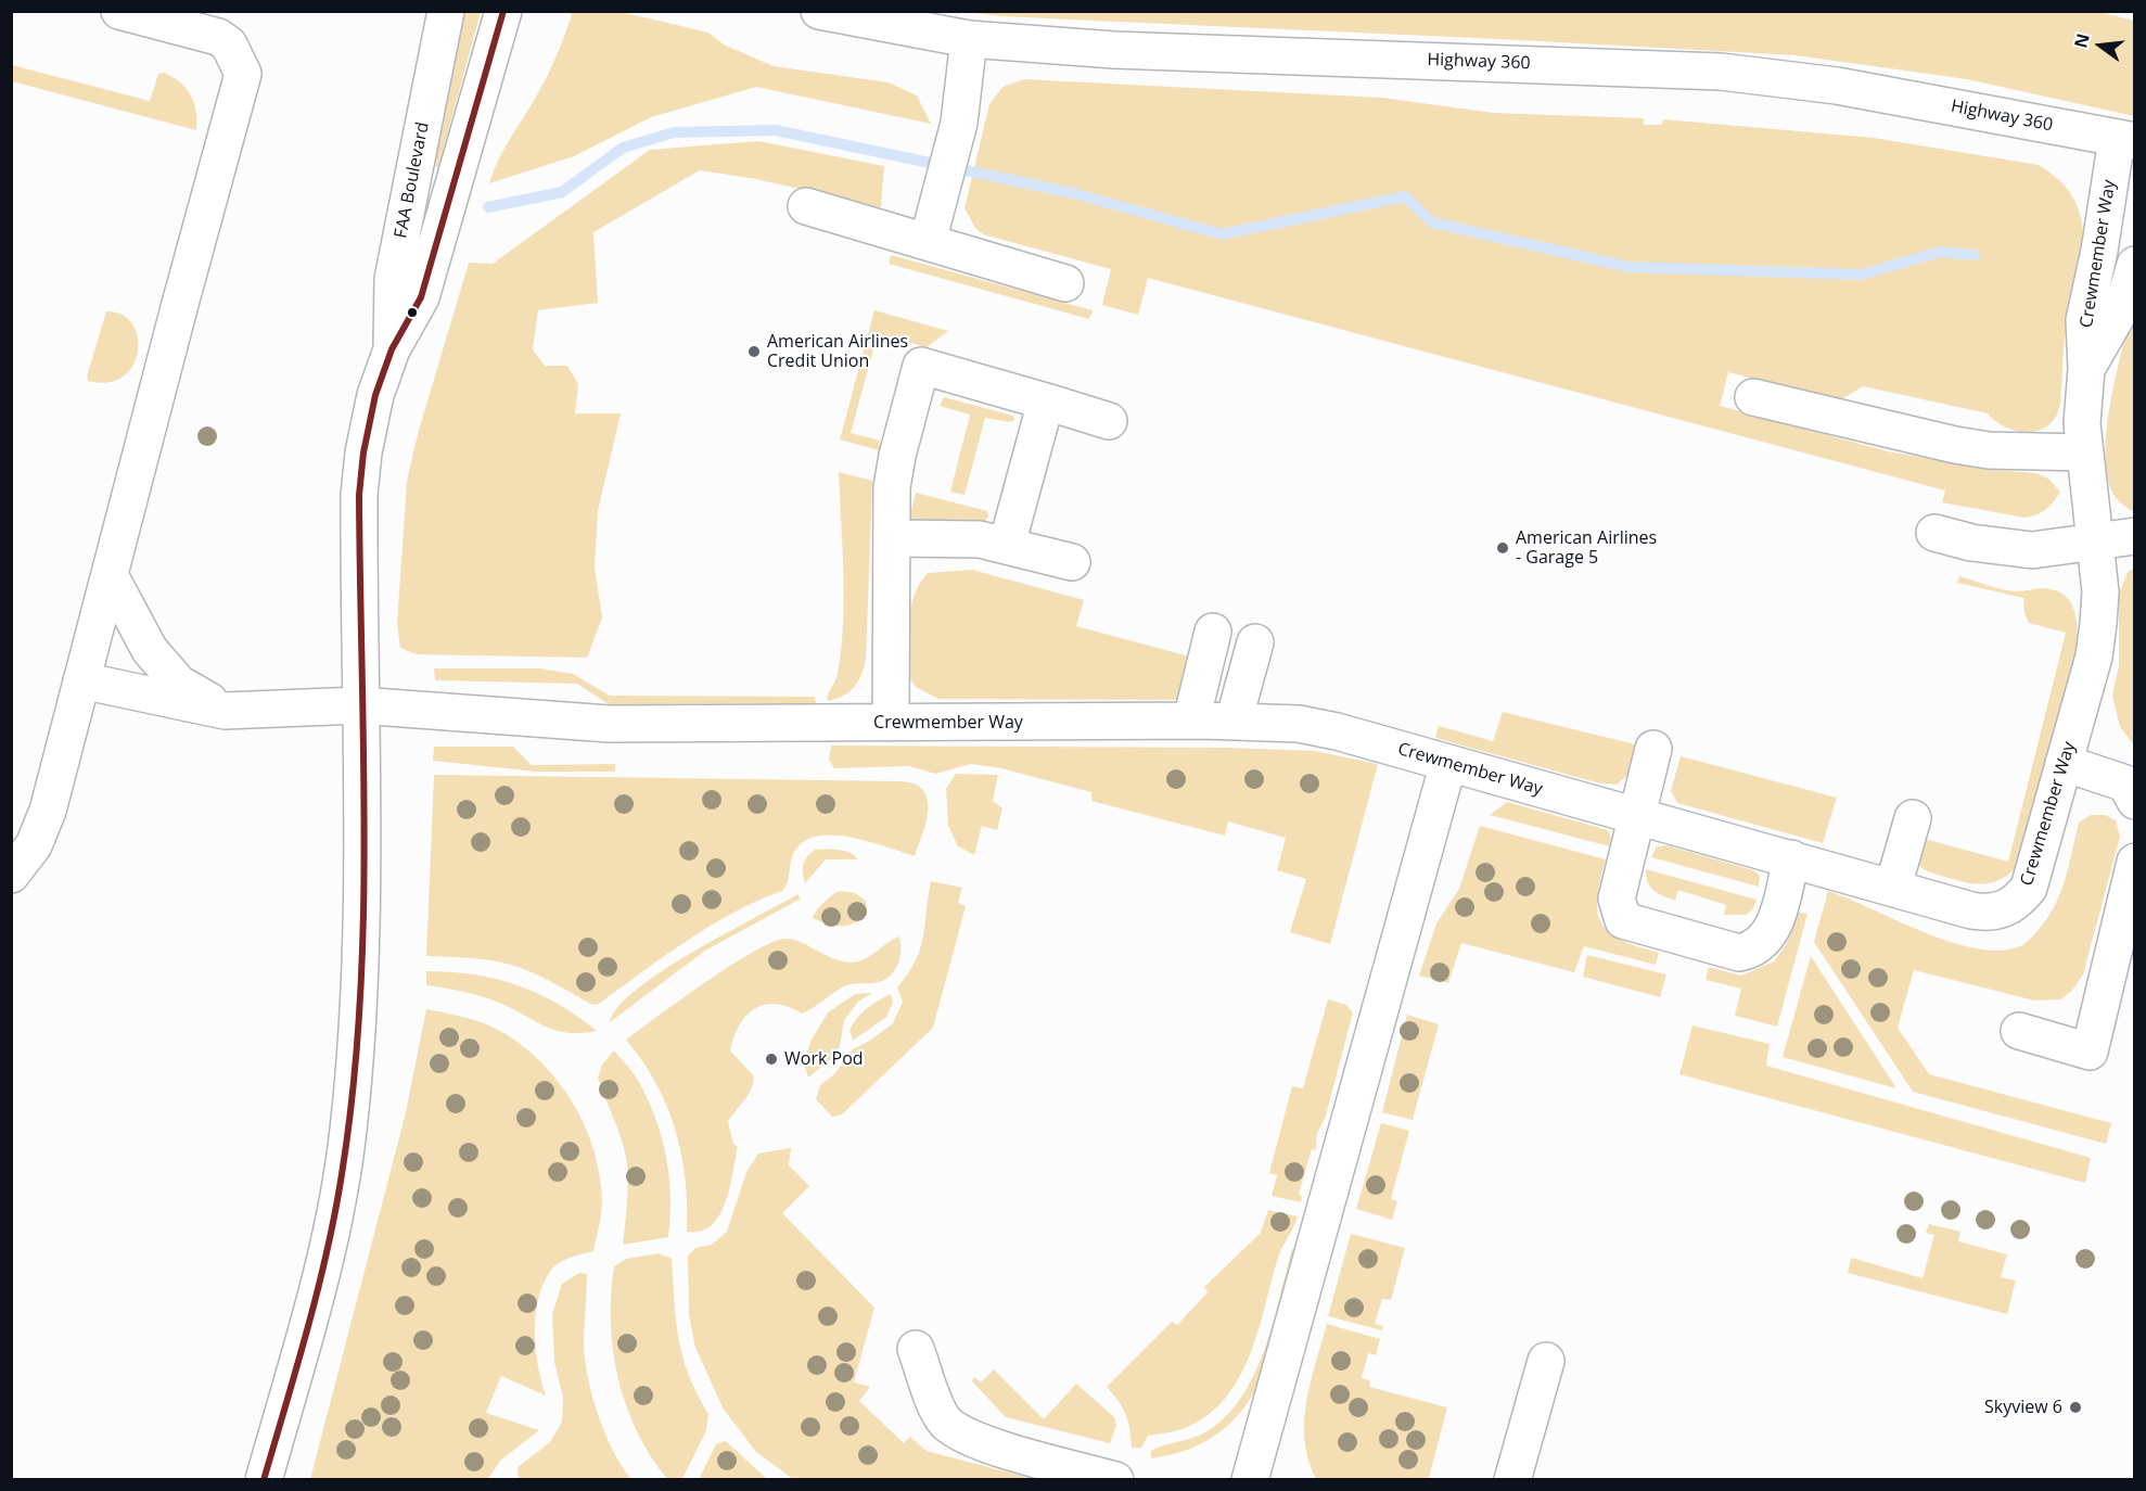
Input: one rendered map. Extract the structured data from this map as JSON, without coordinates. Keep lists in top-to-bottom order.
{
  "streets": {
    "street": ["Highway 360", "FAA Boulevard", "Crewmember Way"]
  },
  "crossings": [
    ["Highway 360", "Crewmember Way"],
    ["FAA Boulevard", "Crewmember Way"]
  ],
  "places": [
    "American Airlines Credit Union",
    "American Airlines - Garage 5",
    "Work Pod",
    "Skyview 6"
  ],
  "north": "left"
}
